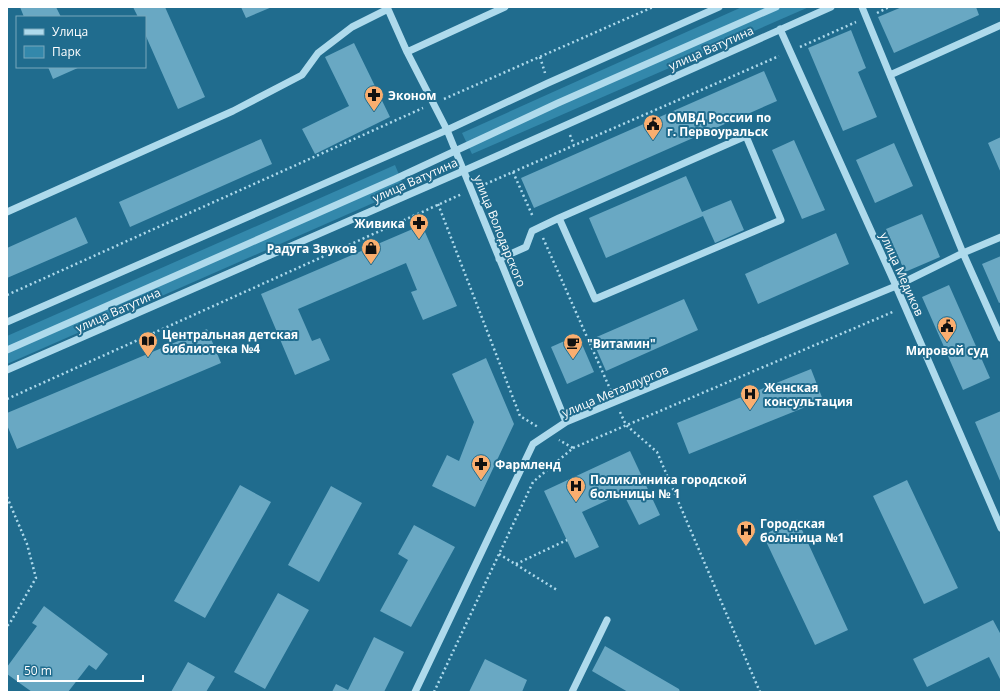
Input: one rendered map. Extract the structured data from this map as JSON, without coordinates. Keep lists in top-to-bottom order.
{
  "streets": {
    "street": [
      "улица Ватутина",
      "улица Володарского",
      "улица Медиков",
      "улица Металлургов"
    ]
  },
  "crossings": [
    ["улица Ватутина", "улица Володарского"],
    ["улица Ватутина", "улица Медиков"],
    ["улица Володарского", "улица Металлургов"],
    ["улица Медиков", "улица Металлургов"]
  ],
  "places": {
    "pharmacy": ["Эконом", "Живика", "Фармленд"],
    "public building": ["ОМВД России по г. Первоуральск", "Мировой суд"],
    "shop": ["Радуга Звуков"],
    "library": ["Центральная детская библиотека №4"],
    "cafe": ["\"Витамин\""],
    "hospital": ["Женская консультация", "Поликлиника городской больницы № 1", "Городская больница №1"]
  },
  "legend": ["Улица", "Парк"],
  "scale_bar": "50 m"
}
